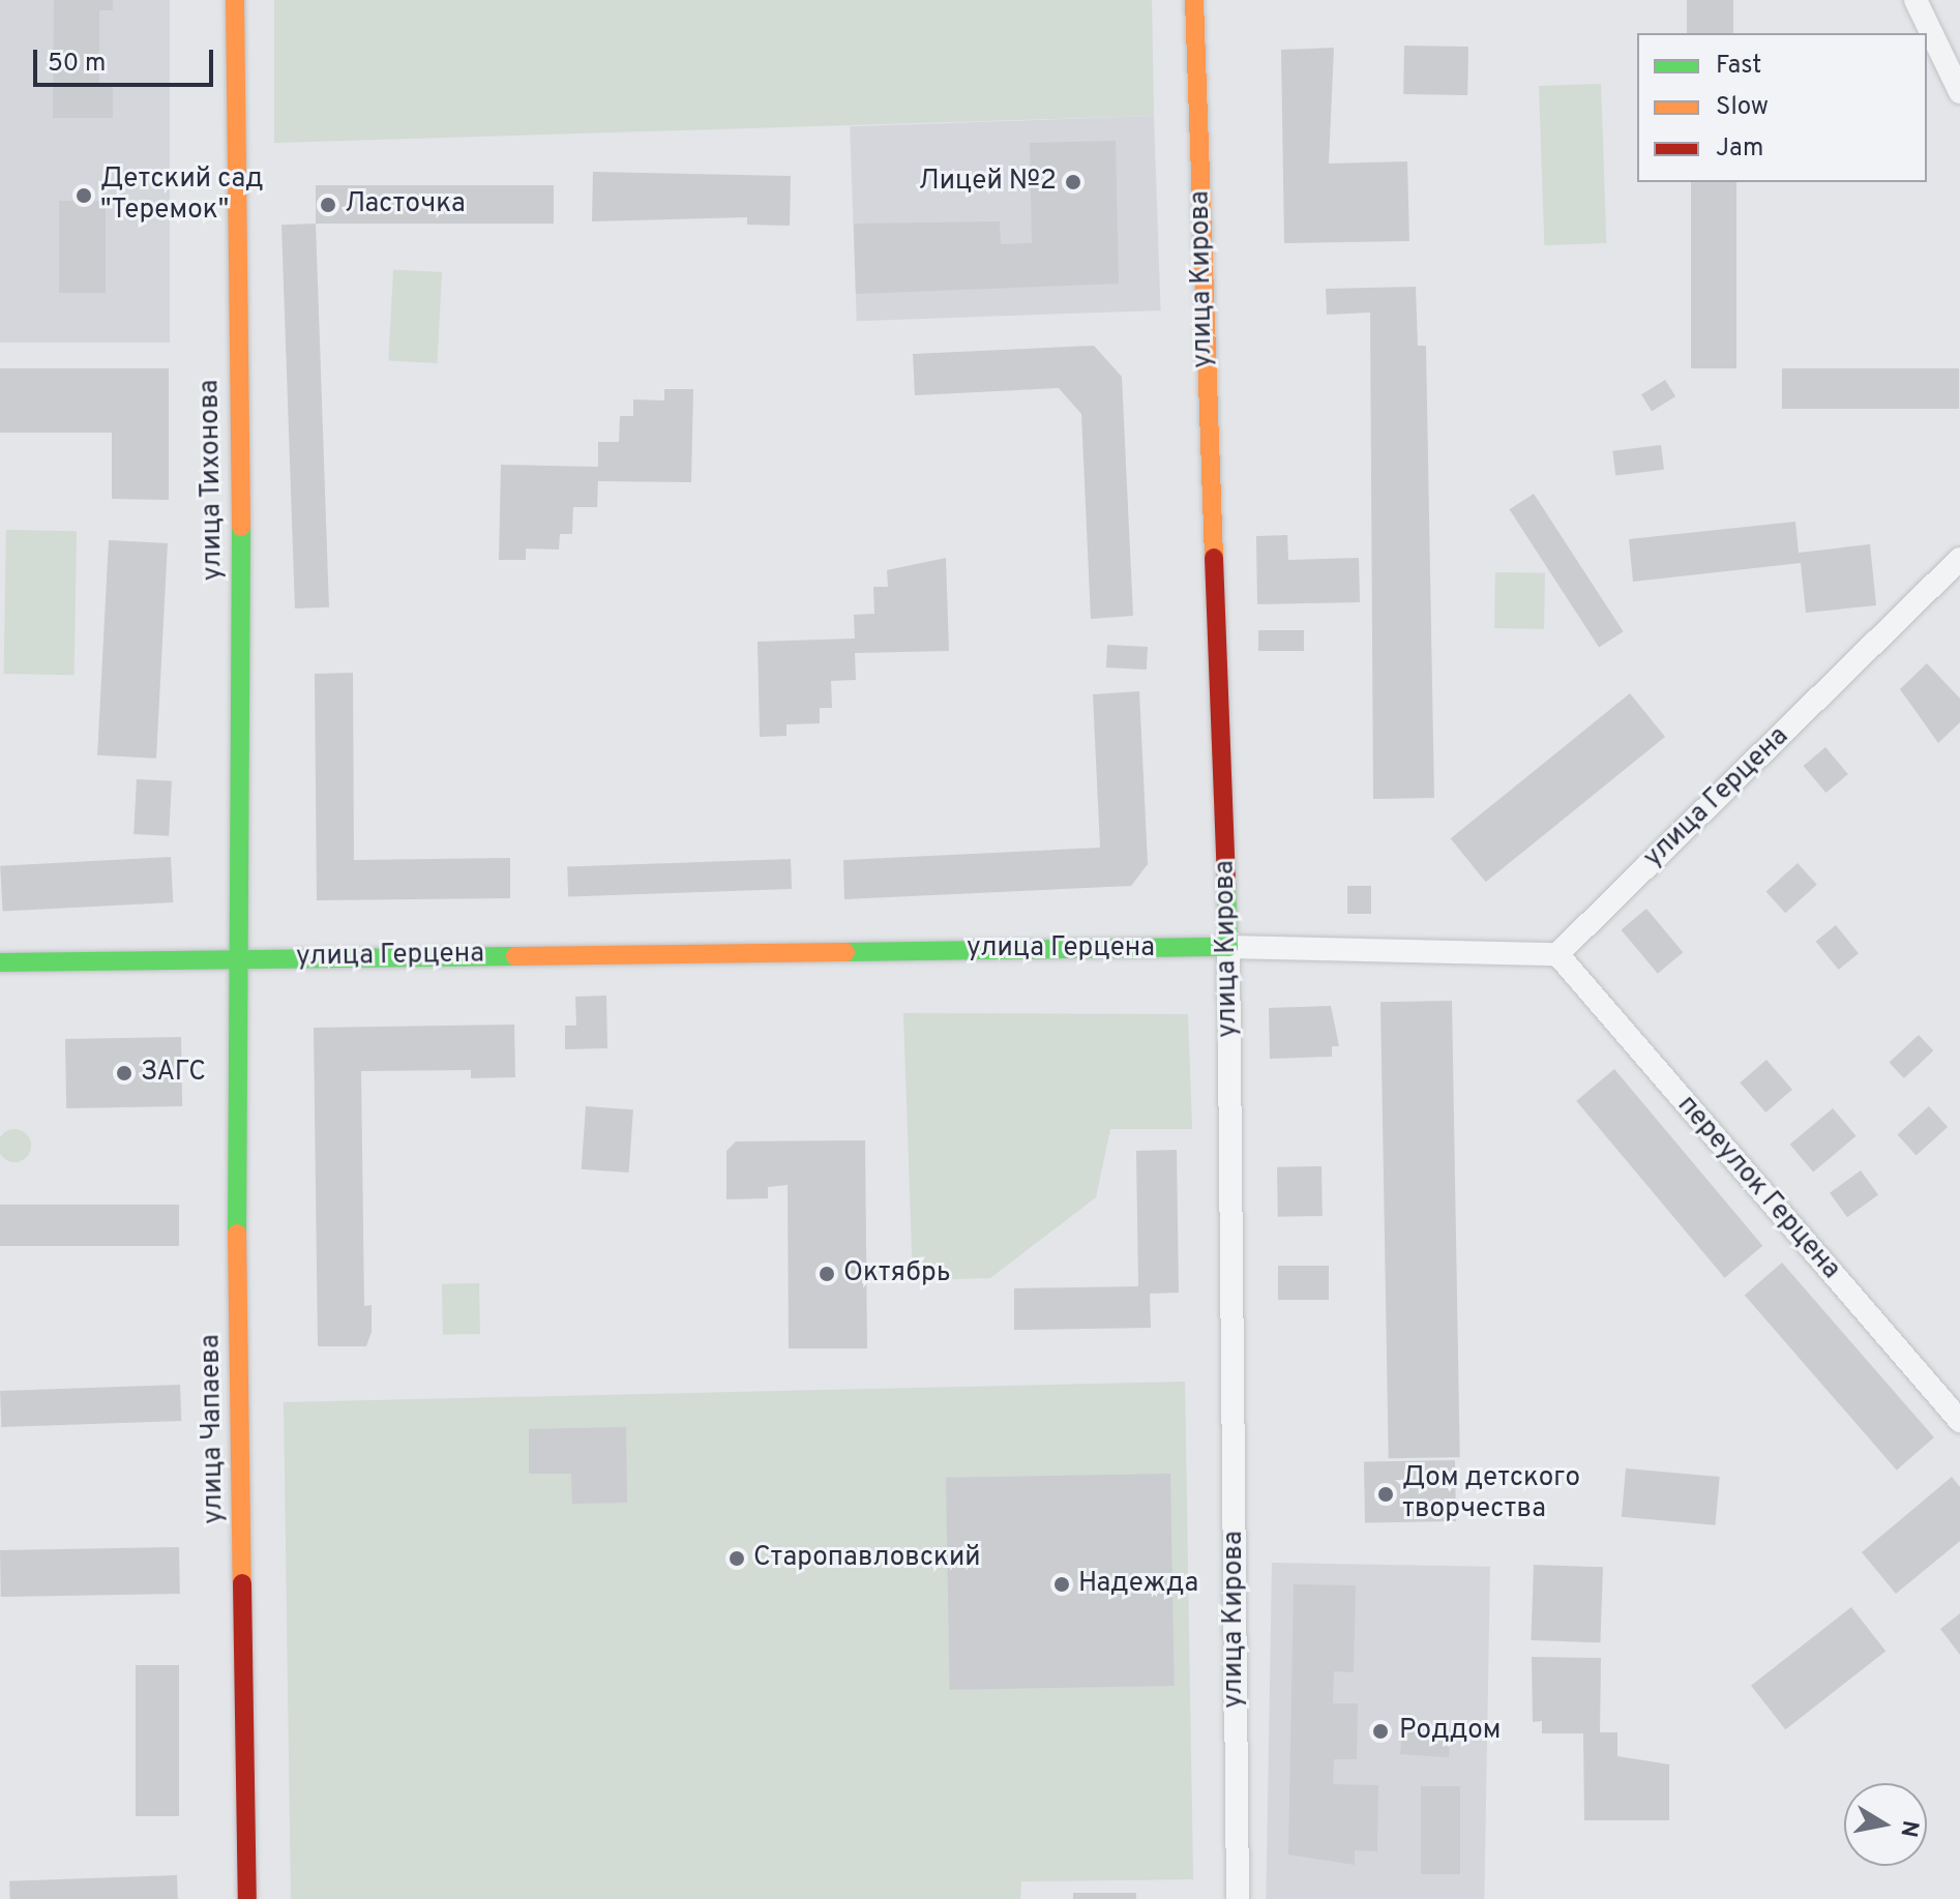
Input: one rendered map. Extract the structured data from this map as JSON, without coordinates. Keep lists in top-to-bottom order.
{
  "streets": {
    "street": [
      "улица Кирова",
      "улица Тихонова",
      "улица Герцена",
      "переулок Герцена",
      "улица Чапаева"
    ]
  },
  "crossings": [
    ["улица Кирова", "улица Герцена"],
    ["улица Тихонова", "улица Герцена"],
    ["улица Тихонова", "улица Чапаева"],
    ["улица Герцена", "переулок Герцена"],
    ["улица Герцена", "улица Чапаева"]
  ],
  "places": [
    "Лицей №2",
    "Детский сад \"Теремок\"",
    "Ласточка",
    "ЗАГС",
    "Октябрь",
    "Дом детского творчества",
    "Старопавловский",
    "Надежда",
    "Роддом"
  ],
  "legend": ["Fast", "Slow", "Jam"],
  "scale_bar": "50 m",
  "north": "right"
}
